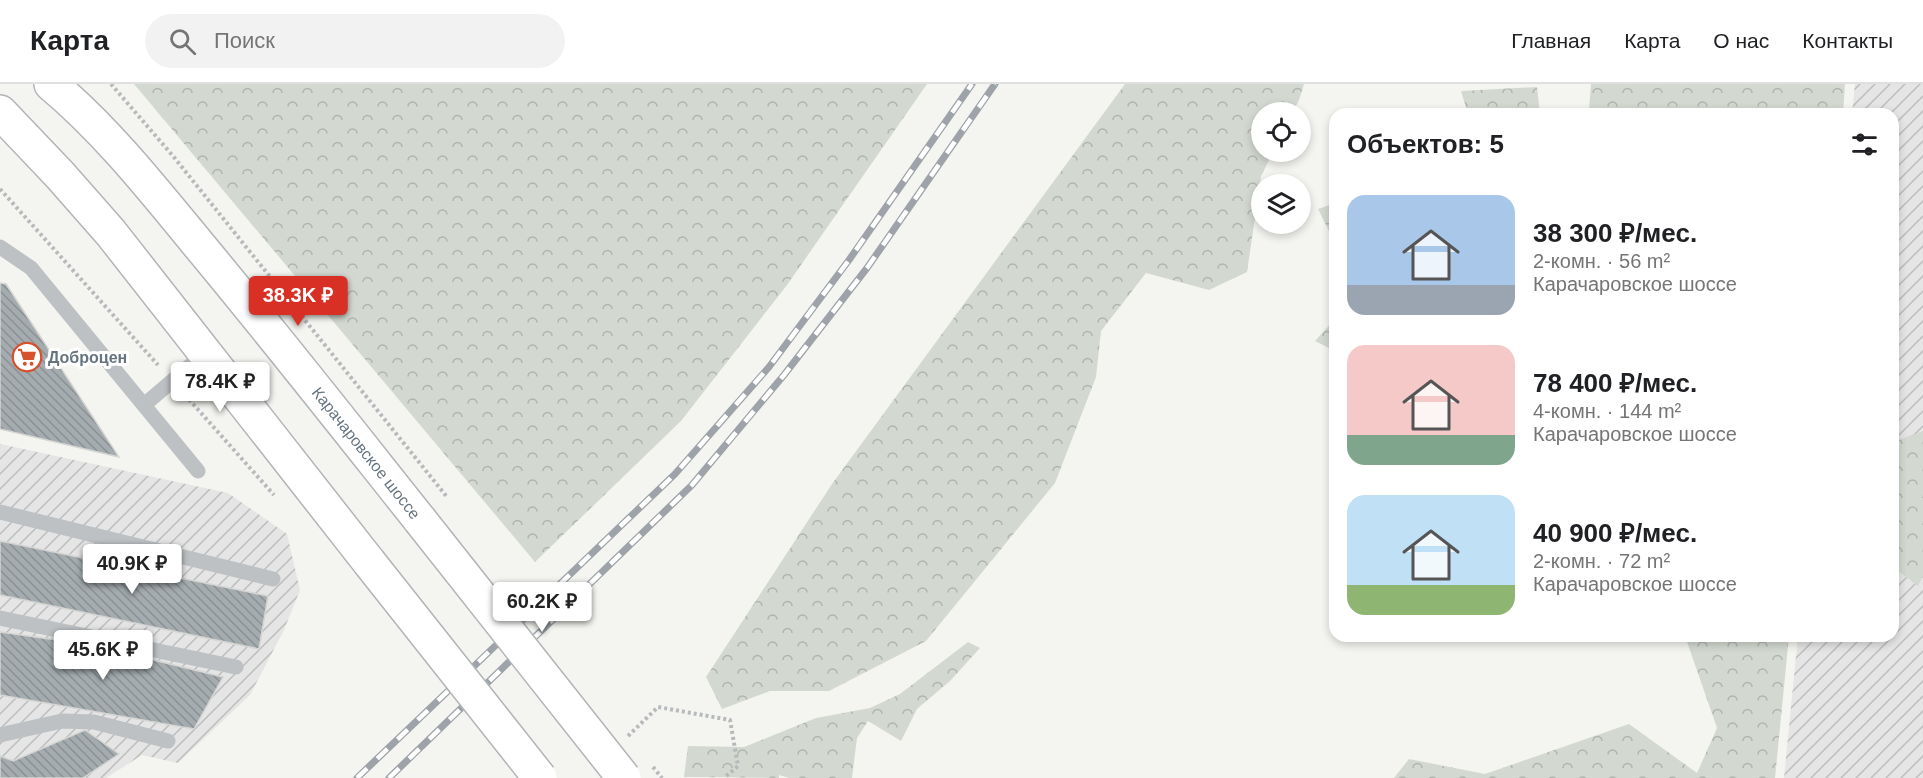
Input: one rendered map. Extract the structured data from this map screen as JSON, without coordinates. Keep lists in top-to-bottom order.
{
  "streets": {
    "street": ["Карачаровское шоссе"]
  },
  "places": {
    "supermarket": ["Доброцен"]
  },
  "page": {
    "header": "Карта",
    "search": "Поиск",
    "nav": [
      "Главная",
      "Карта",
      "О нас",
      "Контакты"
    ],
    "heading": "Объектов: 5",
    "list": [
      {
        "name": "38 300 ₽/мес.",
        "note": "2-комн. · 56 m² · Карачаровское шоссе"
      },
      {
        "name": "78 400 ₽/мес.",
        "note": "4-комн. · 144 m² · Карачаровское шоссе"
      },
      {
        "name": "40 900 ₽/мес.",
        "note": "2-комн. · 72 m² · Карачаровское шоссе"
      }
    ],
    "price": [
      "38.3K ₽",
      "78.4K ₽",
      "40.9K ₽",
      "60.2K ₽",
      "45.6K ₽"
    ]
  }
}
